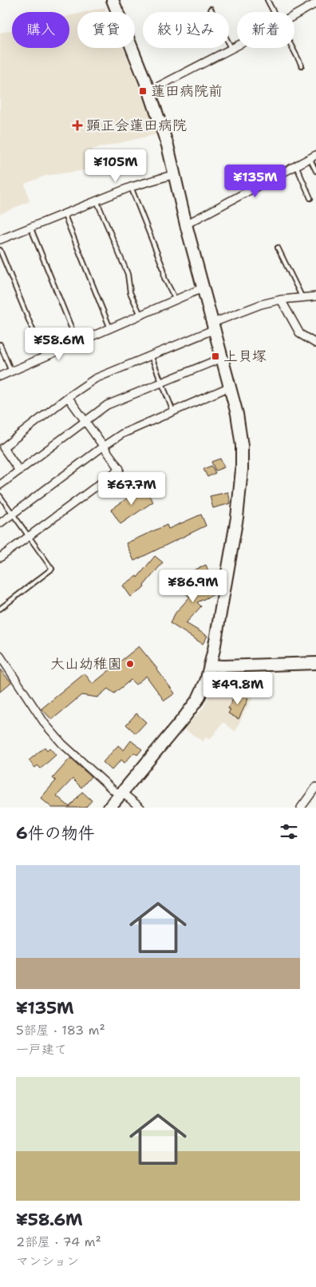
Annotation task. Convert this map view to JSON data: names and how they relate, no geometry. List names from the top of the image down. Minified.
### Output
{"places":{"transit":["蓮田病院前","上貝塚"],"health":["顕正会蓮田病院"],"other":["大山幼稚園"]},"page":{"chip":["購入","賃貸","絞り込み","新着"],"price":["¥105M","¥135M","¥58.6M","¥67.7M","¥86.9M","¥49.8M"],"heading":"6件の物件","list":[{"name":"¥135M","note":"5部屋 · 183 m² · 一戸建て"},{"name":"¥58.6M","note":"2部屋 · 74 m² · マンション"}]}}
